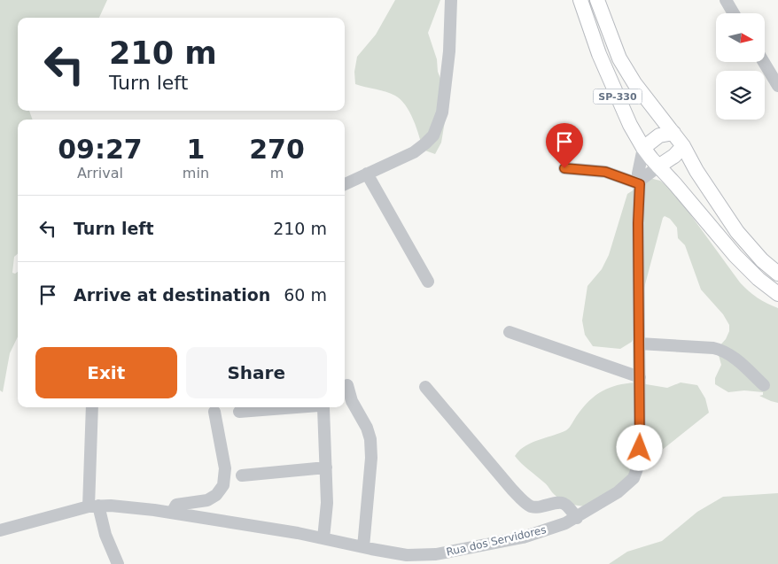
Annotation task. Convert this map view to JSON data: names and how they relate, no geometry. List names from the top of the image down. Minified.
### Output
{"streets":{"main road":["SP-330"],"street":["Rua dos Servidores"]},"crossings":[["SP-330","Rua dos Servidores"]],"north":"right","page":{"turn":["210 m","Turn left"],"eta":["09:27","Arrival","1","min","270","m"],"list":[{"name":"Turn left","value":"210 m"},{"name":"Arrive at destination","value":"60 m"}],"buttons":["Exit","Share"]}}
